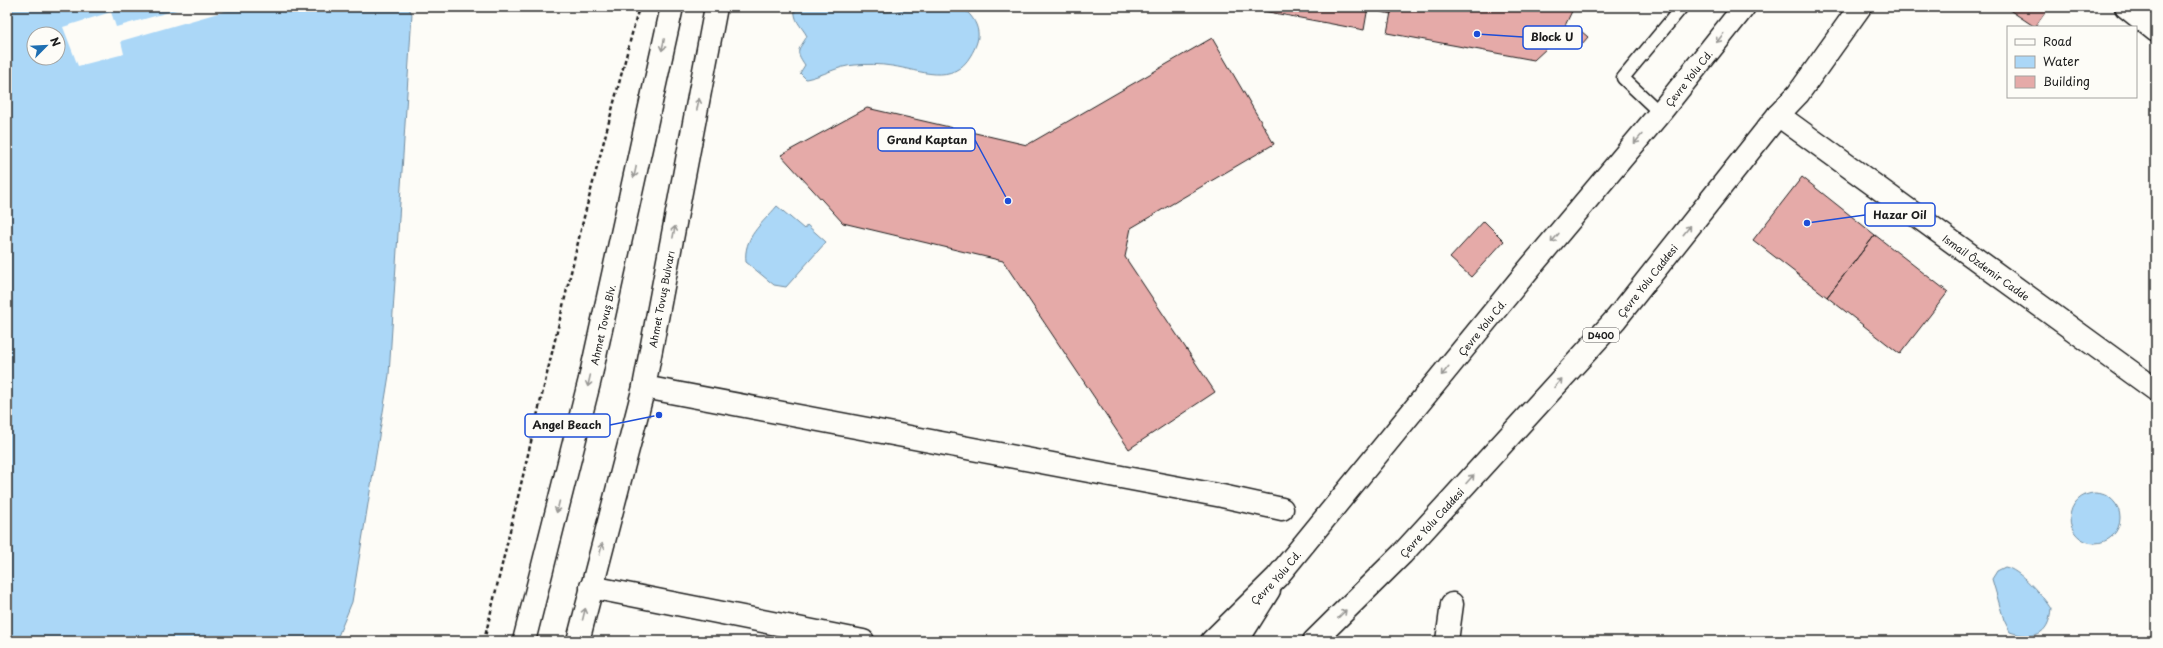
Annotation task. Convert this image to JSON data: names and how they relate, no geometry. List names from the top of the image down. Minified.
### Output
{"streets":{"main road":["Çevre Yolu Cd.","Ismail Ôzdemir Cadde","Çevre Yolu Caddesi","Ahmet Tovuş Bulvarı","Ahmet Tovuş Blv.","D400"]},"crossings":[["Ismail Ôzdemir Cadde","Çevre Yolu Caddesi"]],"one_way":["Çevre Yolu Cd.","Çevre Yolu Caddesi","Ahmet Tovuş Bulvarı","Ahmet Tovuş Blv."],"places":["Block U","Grand Kaptan","Hazar Oil","Angel Beach"],"legend":["Road","Water","Building"],"north":"top right"}
